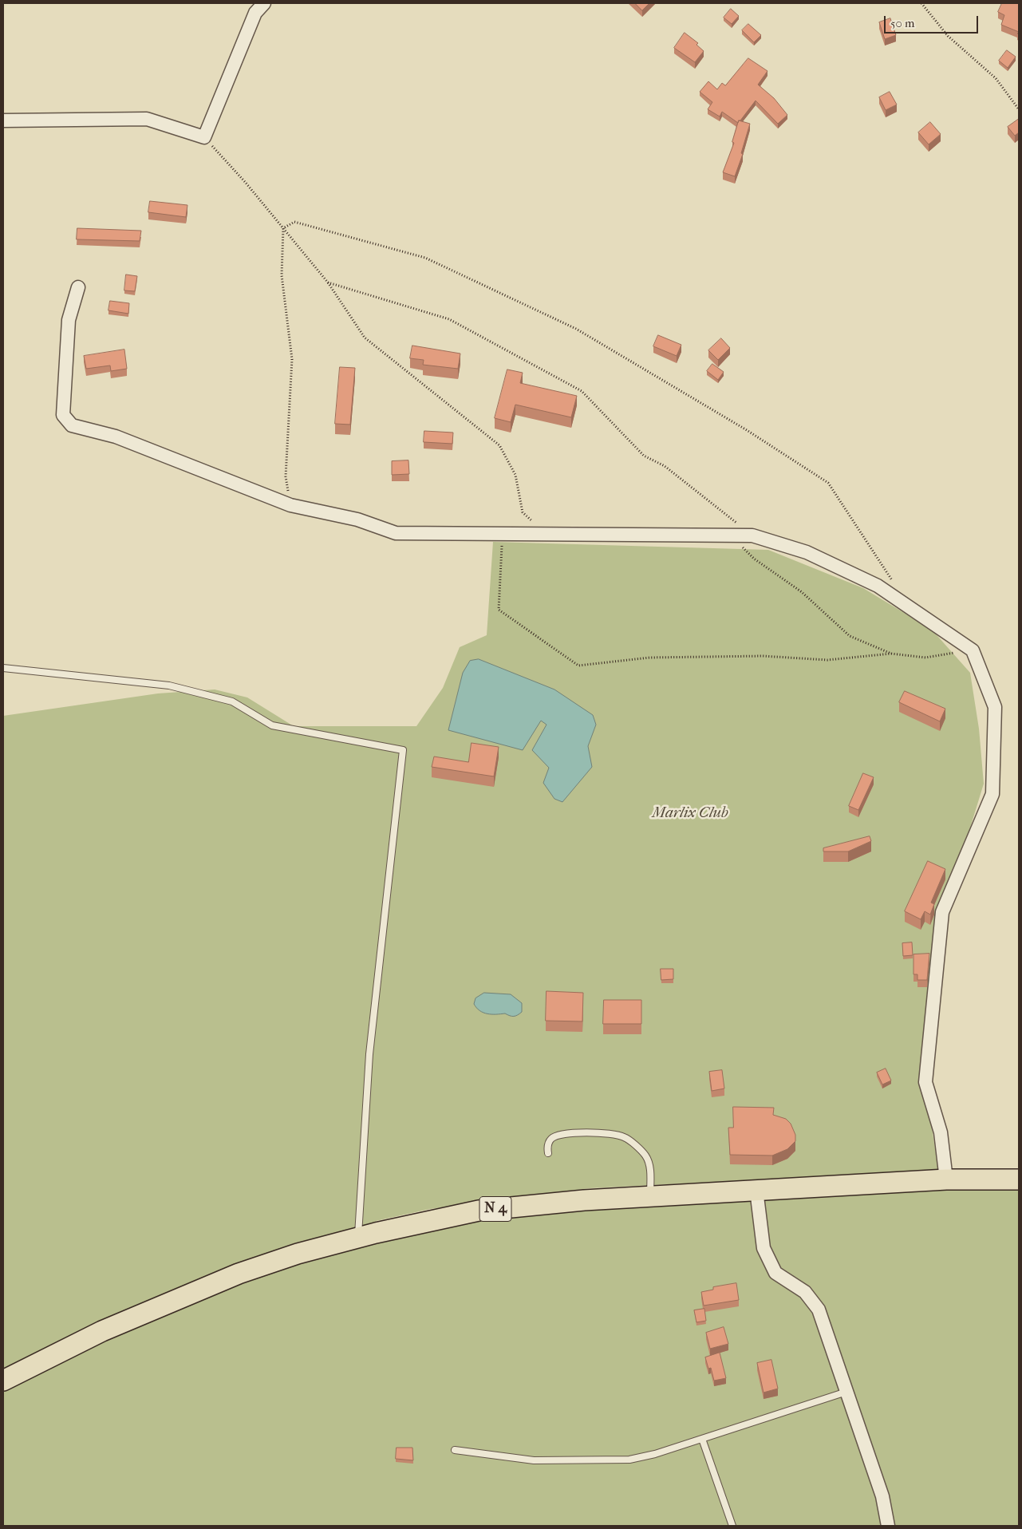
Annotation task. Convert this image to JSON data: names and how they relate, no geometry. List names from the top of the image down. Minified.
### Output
{"streets":{"main road":["N 4"]},"parks":["Marlix Club"],"scale_bar":"50 m"}
